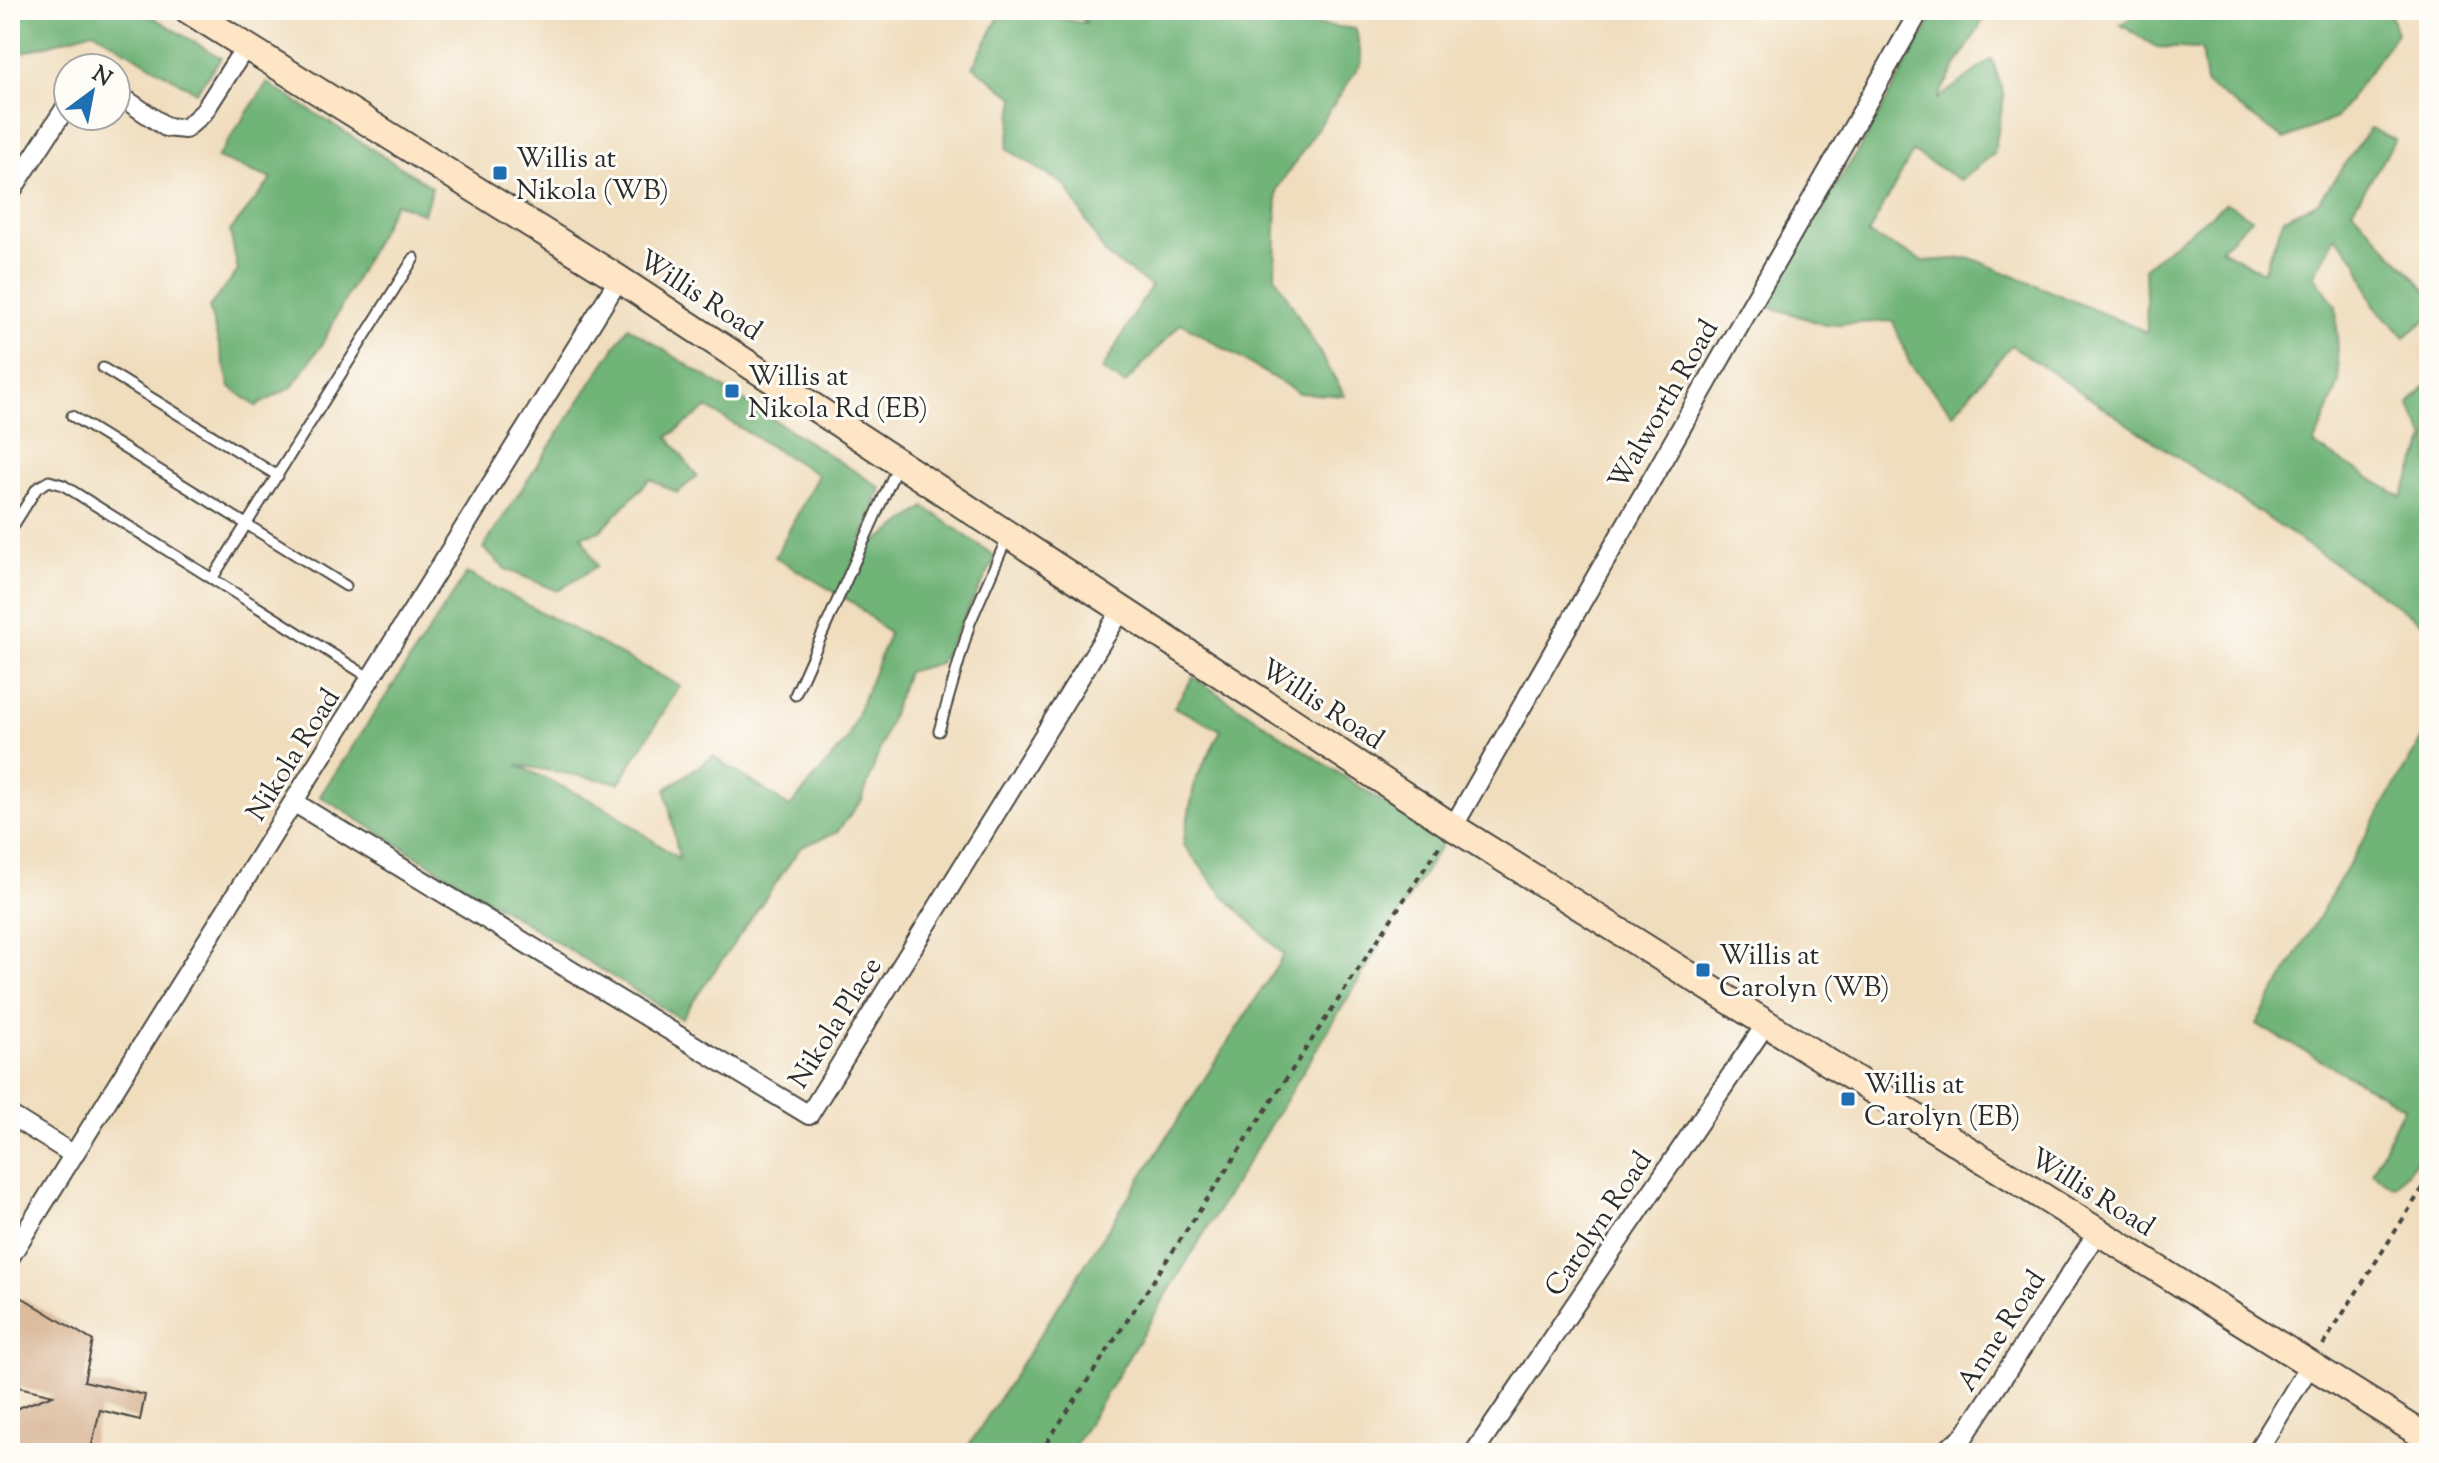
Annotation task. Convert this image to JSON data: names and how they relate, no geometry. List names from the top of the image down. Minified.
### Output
{"streets":{"street":["Willis Road","Walworth Road","Nikola Road","Nikola Place","Carolyn Road","Anne Road"]},"crossings":[["Willis Road","Walworth Road"],["Willis Road","Nikola Road"],["Willis Road","Nikola Place"],["Willis Road","Carolyn Road"],["Willis Road","Anne Road"],["Nikola Road","Nikola Place"]],"places":{"transit":["Willis at Nikola (WB)","Willis at Nikola Rd (EB)","Willis at Carolyn (WB)","Willis at Carolyn (EB)"]},"north":"top right"}
